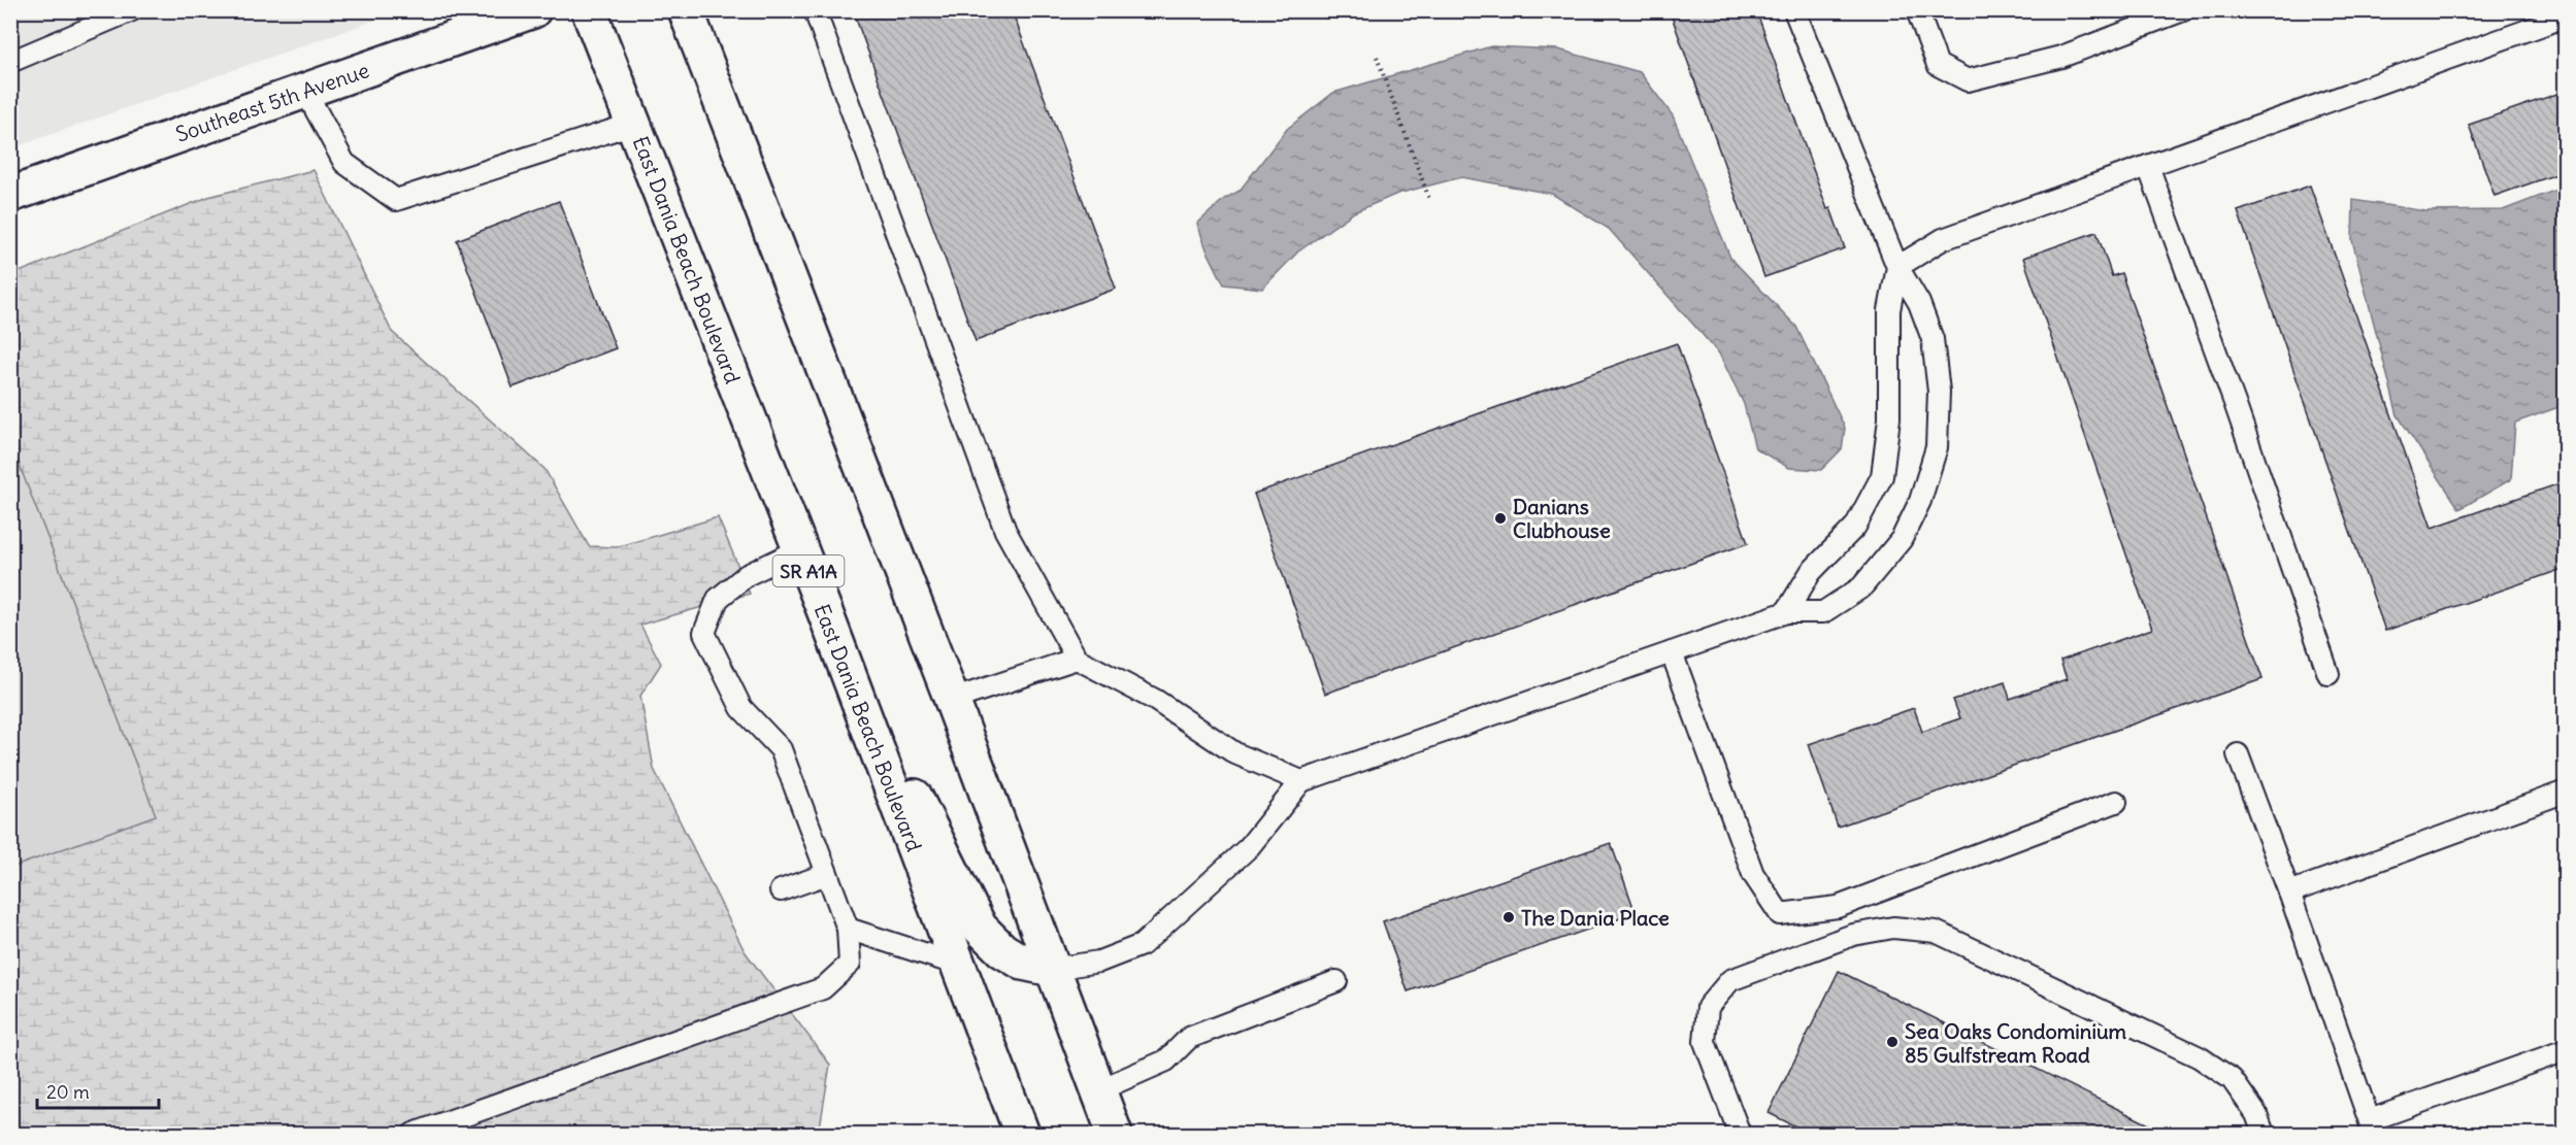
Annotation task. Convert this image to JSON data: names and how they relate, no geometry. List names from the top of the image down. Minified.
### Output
{"streets":{"main road":["Southeast 5th Avenue","East Dania Beach Boulevard","SR A1A"]},"places":["Danians Clubhouse","The Dania Place","Sea Oaks Condominium 85 Gulfstream Road"],"scale_bar":"20 m"}
